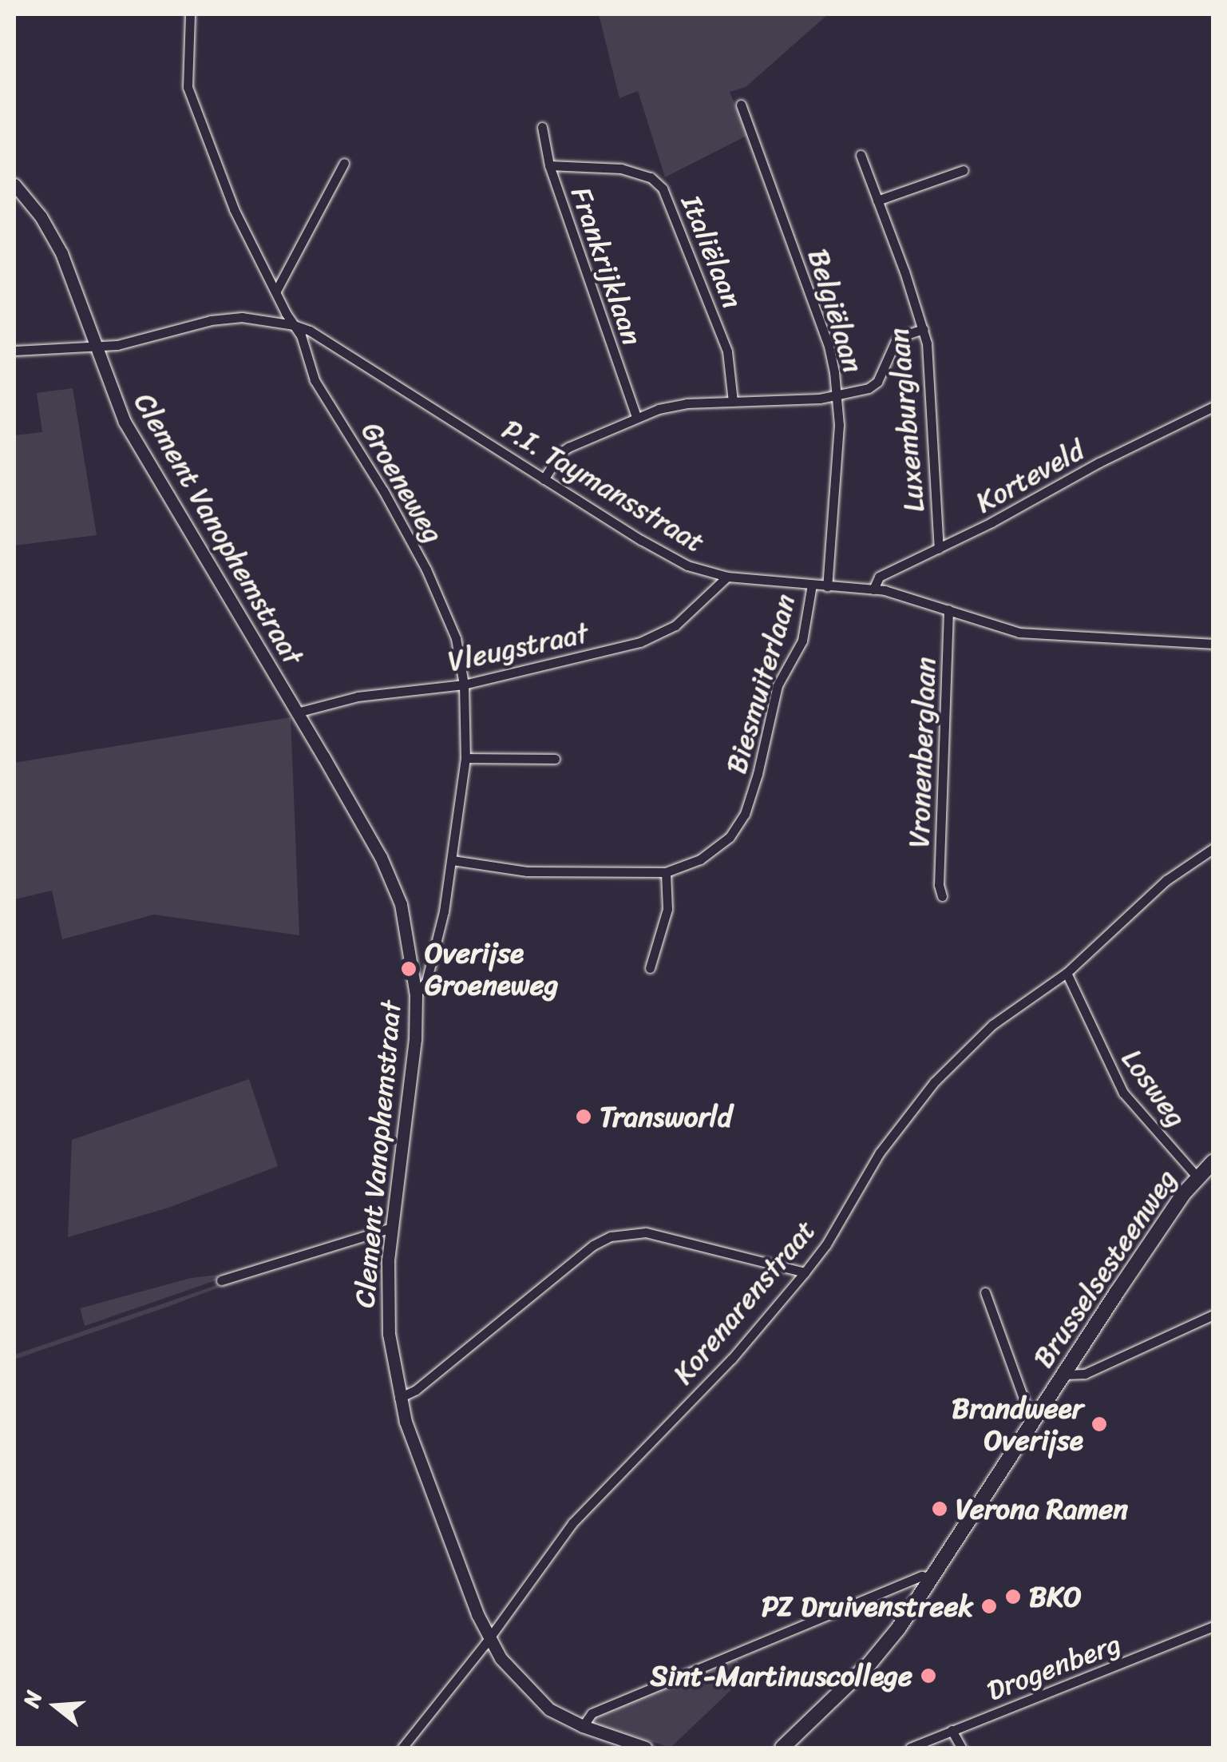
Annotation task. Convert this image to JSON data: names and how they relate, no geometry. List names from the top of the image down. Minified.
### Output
{"streets":{"main road":["Brusselsesteenweg"],"street":["Italiëlaan","Frankrijklaan","Belgiëlaan","Luxemburglaan","Korteveld","Groeneweg","P.I. Taymansstraat","Clement Vanophemstraat","Vleugstraat","Biesmuiterlaan","Vronenberglaan","Losweg","Korenarenstraat","Drogenberg"]},"crossings":[["Italiëlaan","Frankrijklaan"],["Belgiëlaan","P.I. Taymansstraat"],["Luxemburglaan","Korteveld"],["Korteveld","P.I. Taymansstraat"],["Groeneweg","P.I. Taymansstraat"],["Groeneweg","Clement Vanophemstraat"],["Groeneweg","Vleugstraat"],["Groeneweg","Biesmuiterlaan"],["P.I. Taymansstraat","Clement Vanophemstraat"],["P.I. Taymansstraat","Vleugstraat"],["P.I. Taymansstraat","Biesmuiterlaan"],["P.I. Taymansstraat","Vronenberglaan"],["Clement Vanophemstraat","Vleugstraat"],["Clement Vanophemstraat","Korenarenstraat"],["Losweg","Brusselsesteenweg"],["Losweg","Korenarenstraat"]],"places":["Overijse Groeneweg","Transworld","Brandweer Overijse","Verona Ramen","BKO","PZ Druivenstreek","Sint-Martinuscollege"],"north":"left"}
